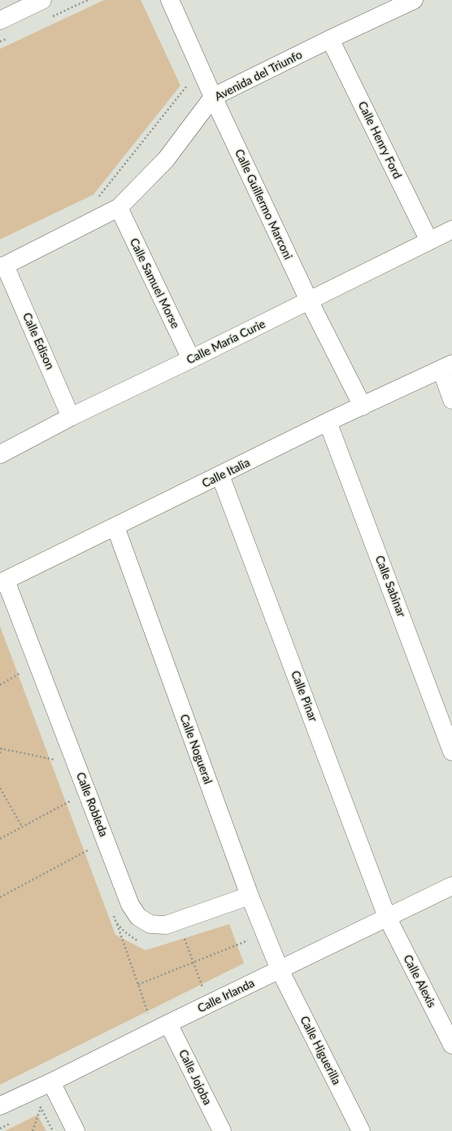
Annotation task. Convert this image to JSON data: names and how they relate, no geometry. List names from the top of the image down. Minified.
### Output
{"streets":{"street":["Avenida del Triunfo","Calle Henry Ford","Calle Guillermo Marconi","Calle Samuel Morse","Calle Edison","Calle María Curie","Calle Italia","Calle Sabinar","Calle Pinar","Calle Nogueral","Calle Robleda","Calle Alexis","Calle Irlanda","Calle Higuerilla","Calle Jojoba"]},"crossings":[["Avenida del Triunfo","Calle Henry Ford"],["Avenida del Triunfo","Calle Guillermo Marconi"],["Avenida del Triunfo","Calle Samuel Morse"],["Avenida del Triunfo","Calle Edison"],["Calle Henry Ford","Calle María Curie"],["Calle Guillermo Marconi","Calle María Curie"],["Calle Guillermo Marconi","Calle Italia"],["Calle Samuel Morse","Calle María Curie"],["Calle Edison","Calle María Curie"],["Calle Italia","Calle Sabinar"],["Calle Italia","Calle Pinar"],["Calle Italia","Calle Nogueral"],["Calle Italia","Calle Robleda"],["Calle Pinar","Calle Alexis"],["Calle Pinar","Calle Irlanda"],["Calle Nogueral","Calle Robleda"],["Calle Nogueral","Calle Irlanda"],["Calle Nogueral","Calle Higuerilla"],["Calle Alexis","Calle Irlanda"],["Calle Irlanda","Calle Higuerilla"],["Calle Irlanda","Calle Jojoba"]]}
